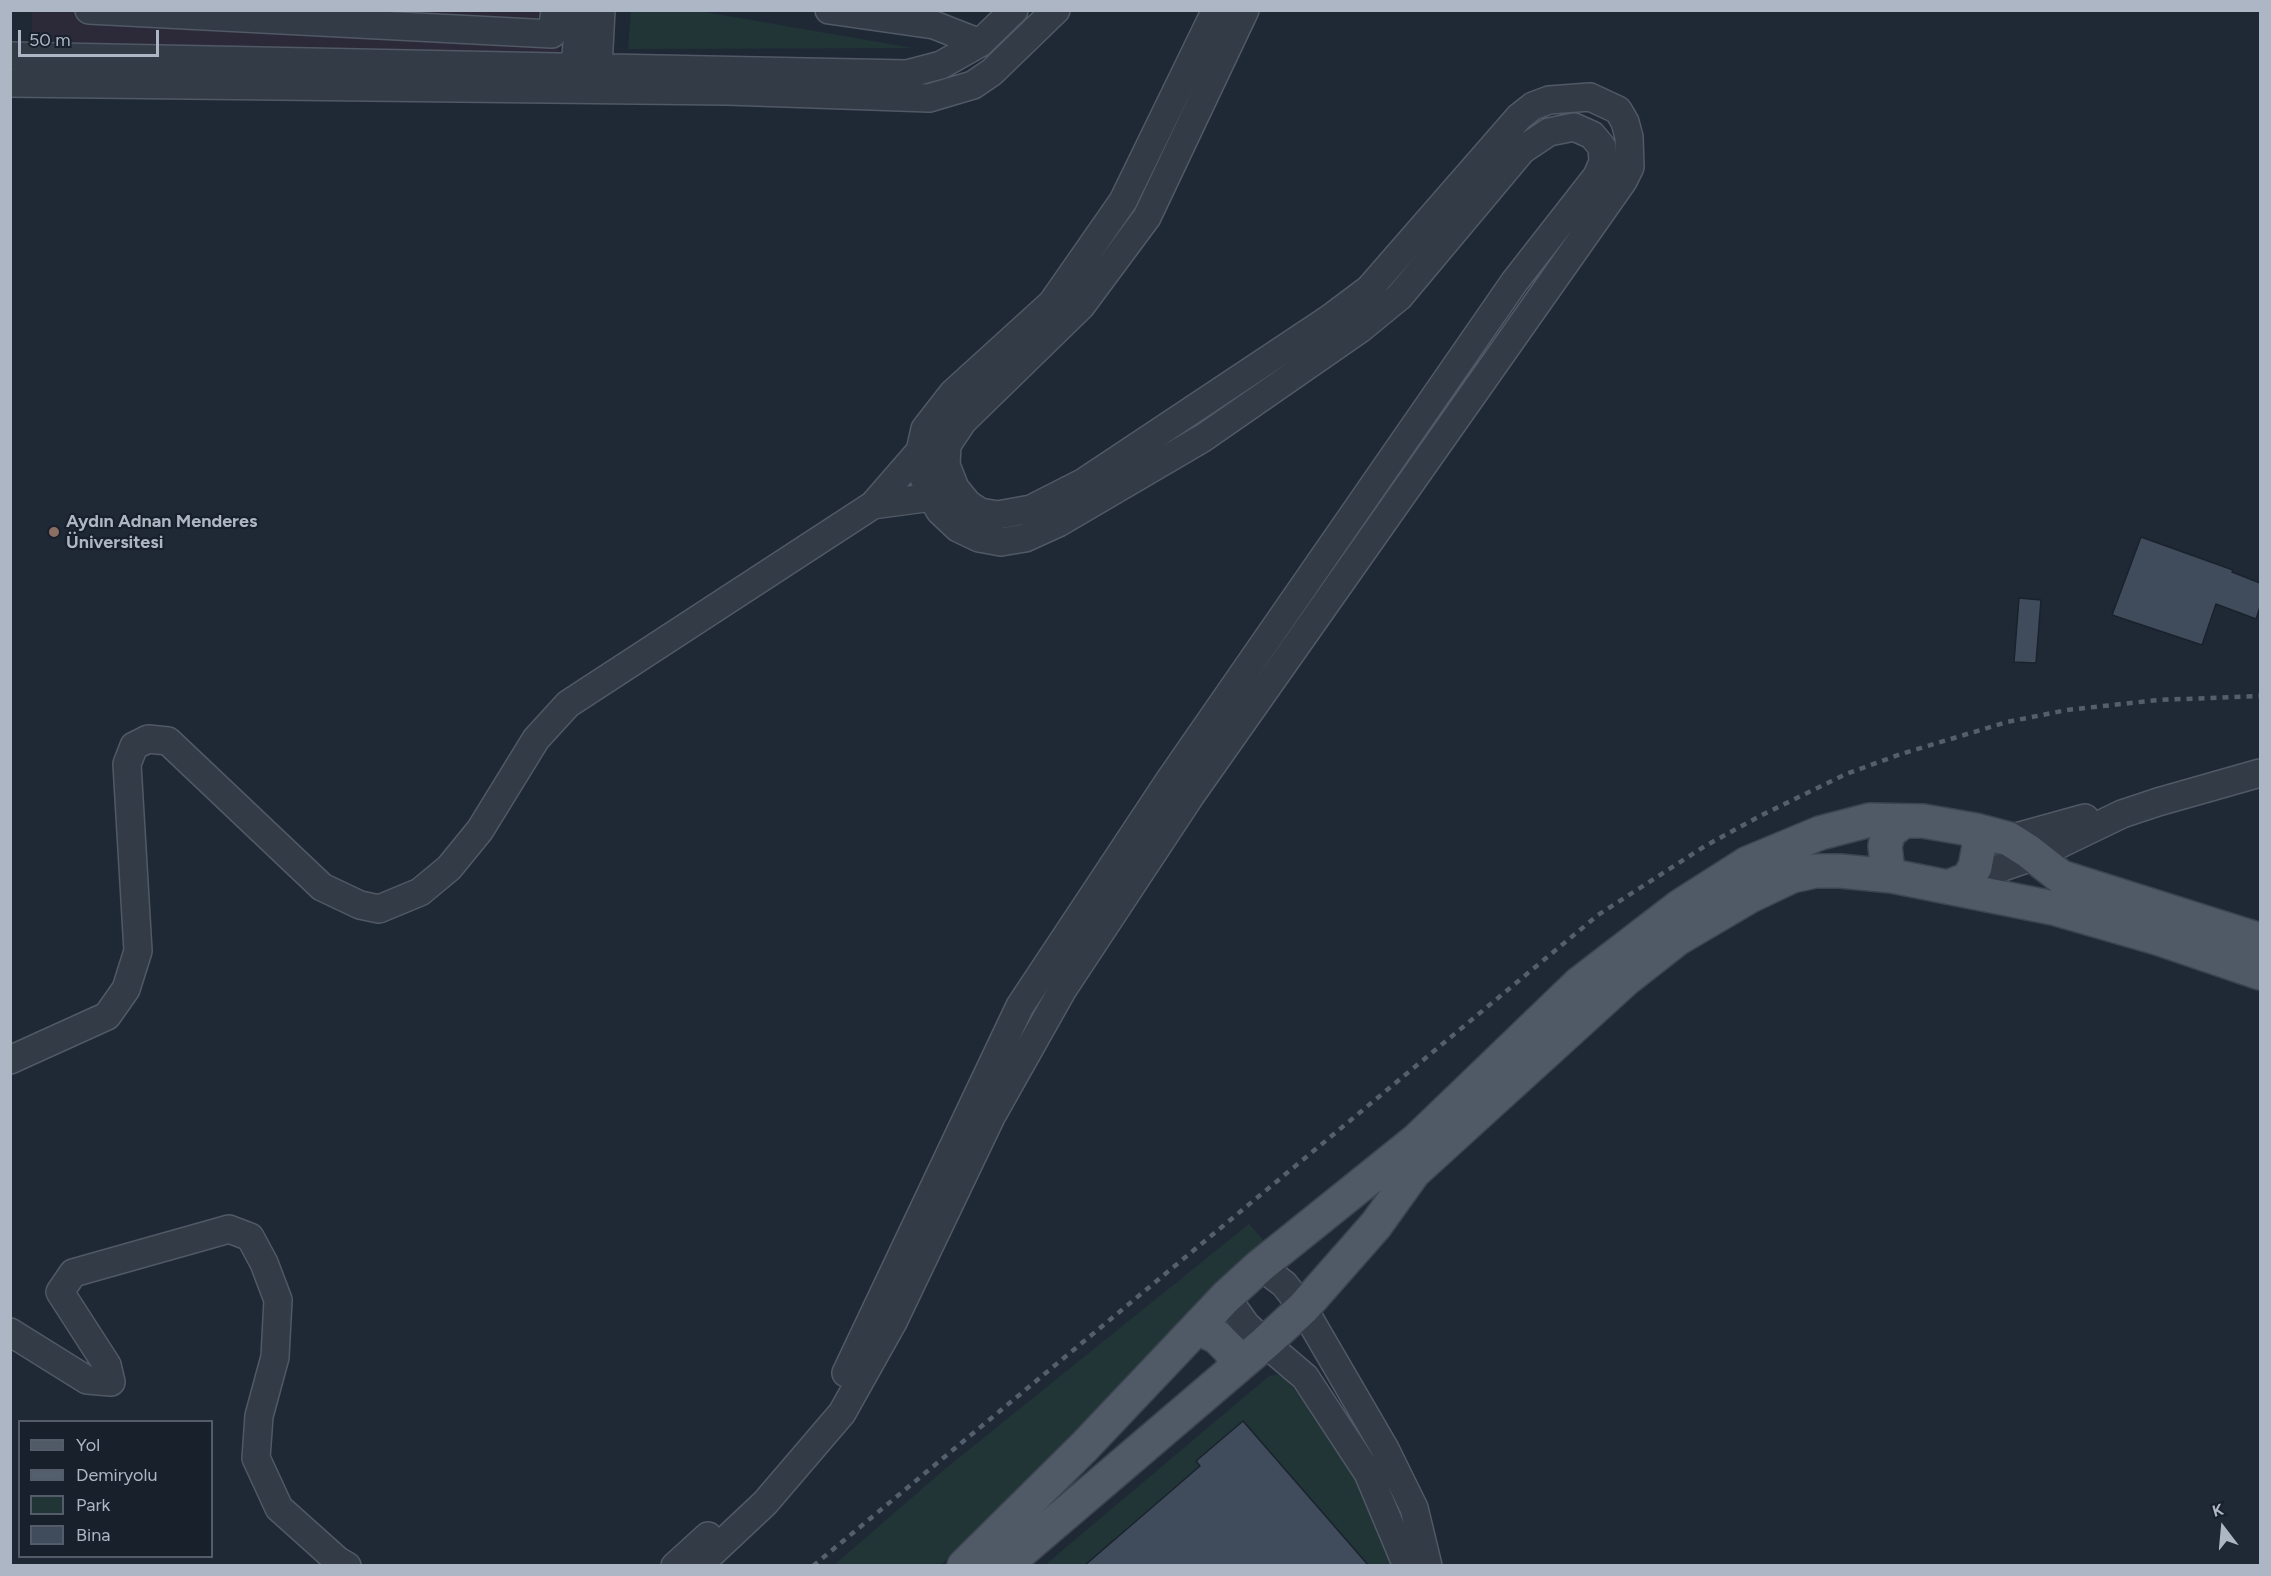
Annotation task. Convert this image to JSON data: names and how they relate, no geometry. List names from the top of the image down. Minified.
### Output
{"places":["Aydın Adnan Menderes Üniversitesi"],"legend":["Yol","Demiryolu","Park","Bina"],"scale_bar":"50 m","north":"top"}
